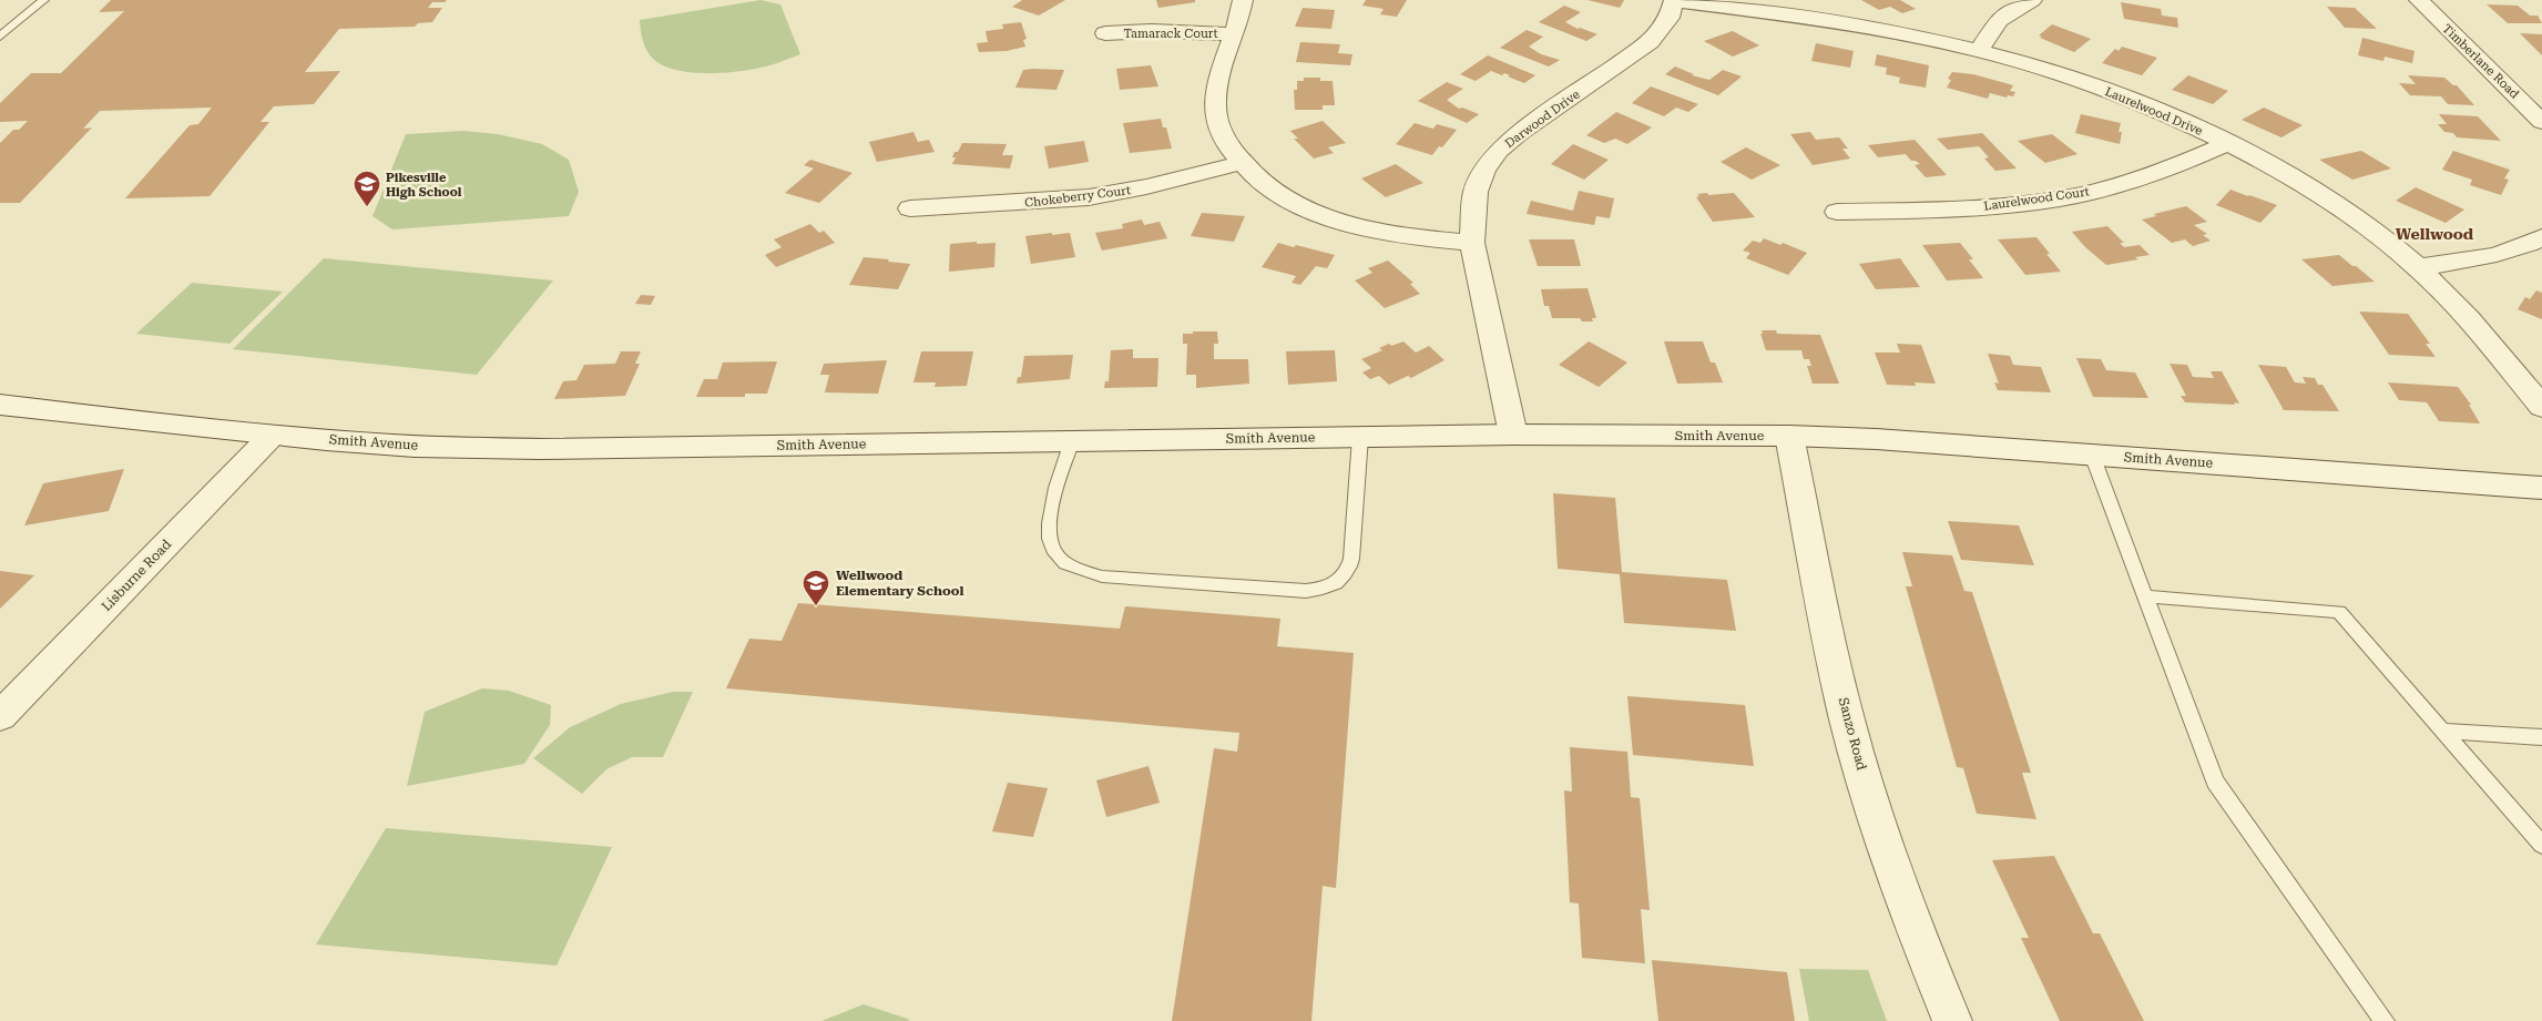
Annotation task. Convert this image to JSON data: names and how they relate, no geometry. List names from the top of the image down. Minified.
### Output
{"streets":{"street":["Tamarack Court","Timberlane Road","Laurelwood Drive","Darwood Drive","Chokeberry Court","Laurelwood Court","Smith Avenue","Lisburne Road","Sanzo Road"]},"crossings":[["Laurelwood Drive","Darwood Drive"],["Laurelwood Drive","Laurelwood Court"],["Darwood Drive","Smith Avenue"],["Smith Avenue","Lisburne Road"],["Smith Avenue","Sanzo Road"]],"districts":["Wellwood"],"places":{"school or university":["Pikesville High School","Wellwood Elementary School"]}}
